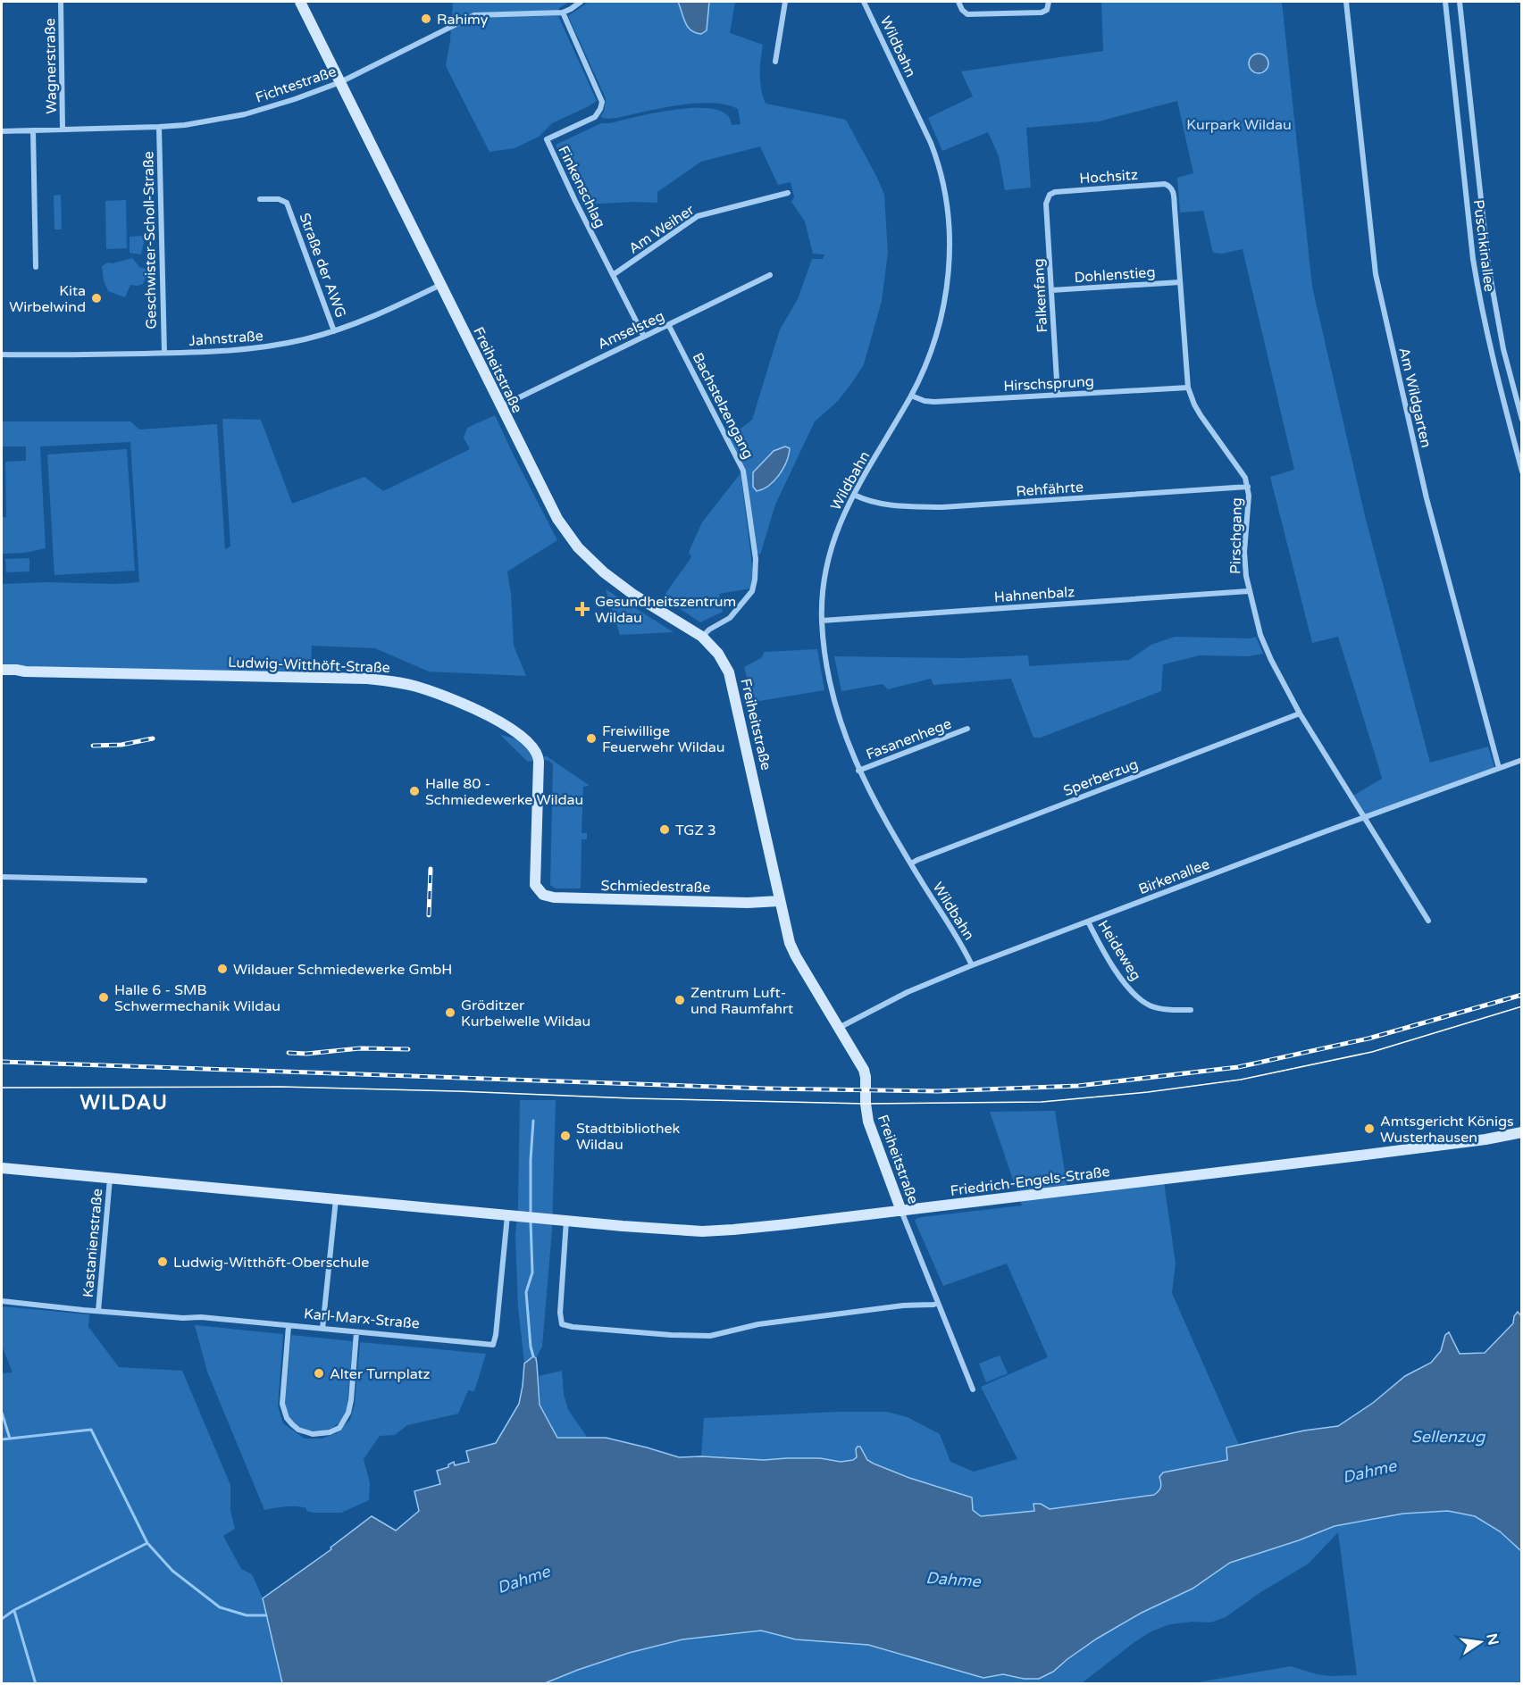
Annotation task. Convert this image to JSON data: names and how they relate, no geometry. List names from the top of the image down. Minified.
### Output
{"streets":{"street":["Wildbahn","Wagnerstraße","Fichtestraße","Hochsitz","Finkenschlag","Am Weiher","Geschwister-Scholl-Straße","Puschkinallee","Straße der AWG","Dohlenstieg","Falkenfang","Amselsteg","Jahnstraße","Freiheitstraße","Hirschsprung","Am Wildgarten","Bachstelzengang","Rehfährte","Pirschgang","Hahnenbalz","Ludwig-Witthöft-Straße","Fasanenhege","Sperberzug","Birkenallee","Schmiedestraße","Heideweg","Friedrich-Engels-Straße","Kastanienstraße","Karl-Marx-Straße"]},"crossings":[["Wildbahn","Hirschsprung"],["Wildbahn","Rehfährte"],["Wildbahn","Hahnenbalz"],["Wildbahn","Fasanenhege"],["Wildbahn","Sperberzug"],["Wildbahn","Birkenallee"],["Wagnerstraße","Fichtestraße"],["Fichtestraße","Finkenschlag"],["Fichtestraße","Geschwister-Scholl-Straße"],["Fichtestraße","Freiheitstraße"],["Hochsitz","Falkenfang"],["Hochsitz","Pirschgang"],["Finkenschlag","Am Weiher"],["Finkenschlag","Amselsteg"],["Geschwister-Scholl-Straße","Jahnstraße"],["Straße der AWG","Jahnstraße"],["Dohlenstieg","Falkenfang"],["Dohlenstieg","Pirschgang"],["Falkenfang","Hirschsprung"],["Amselsteg","Freiheitstraße"],["Amselsteg","Bachstelzengang"],["Jahnstraße","Freiheitstraße"],["Freiheitstraße","Bachstelzengang"],["Freiheitstraße","Birkenallee"],["Freiheitstraße","Schmiedestraße"],["Freiheitstraße","Friedrich-Engels-Straße"],["Hirschsprung","Pirschgang"],["Am Wildgarten","Birkenallee"],["Rehfährte","Pirschgang"],["Pirschgang","Hahnenbalz"],["Pirschgang","Sperberzug"],["Pirschgang","Birkenallee"],["Ludwig-Witthöft-Straße","Schmiedestraße"],["Birkenallee","Heideweg"],["Friedrich-Engels-Straße","Karl-Marx-Straße"],["Kastanienstraße","Karl-Marx-Straße"]],"districts":["WILDAU"],"water":["Sellenzug","Dahme"],"parks":["Kurpark Wildau"],"places":{"other":["Rahimy","Kita Wirbelwind","Freiwillige Feuerwehr Wildau","Halle 80 - Schmiedewerke Wildau","TGZ 3","Wildauer Schmiedewerke GmbH","Halle 6 - SMB Schwermechanik Wildau","Zentrum Luft- und Raumfahrt","Gröditzer Kurbelwelle Wildau","Amtsgericht Königs Wusterhausen","Stadtbibliothek Wildau","Ludwig-Witthöft-Oberschule","Alter Turnplatz"],"health":["Gesundheitszentrum Wildau"]},"north":"right"}
